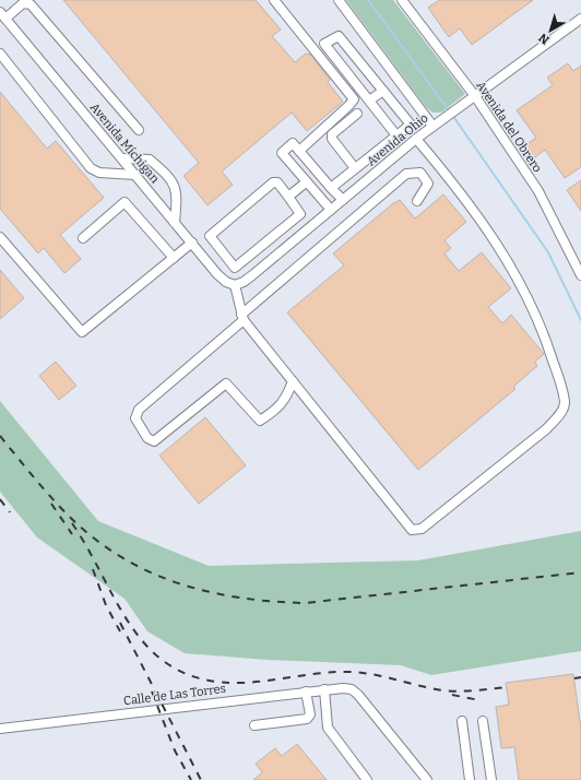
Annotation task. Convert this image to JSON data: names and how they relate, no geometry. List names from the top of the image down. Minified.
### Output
{"streets":{"street":["Avenida del Obrero","Avenida Ohio","Avenida Míchigan","Calle de Las Torres"]},"crossings":[["Avenida del Obrero","Avenida Ohio"],["Avenida Ohio","Avenida Míchigan"]],"north":"bottom left"}
